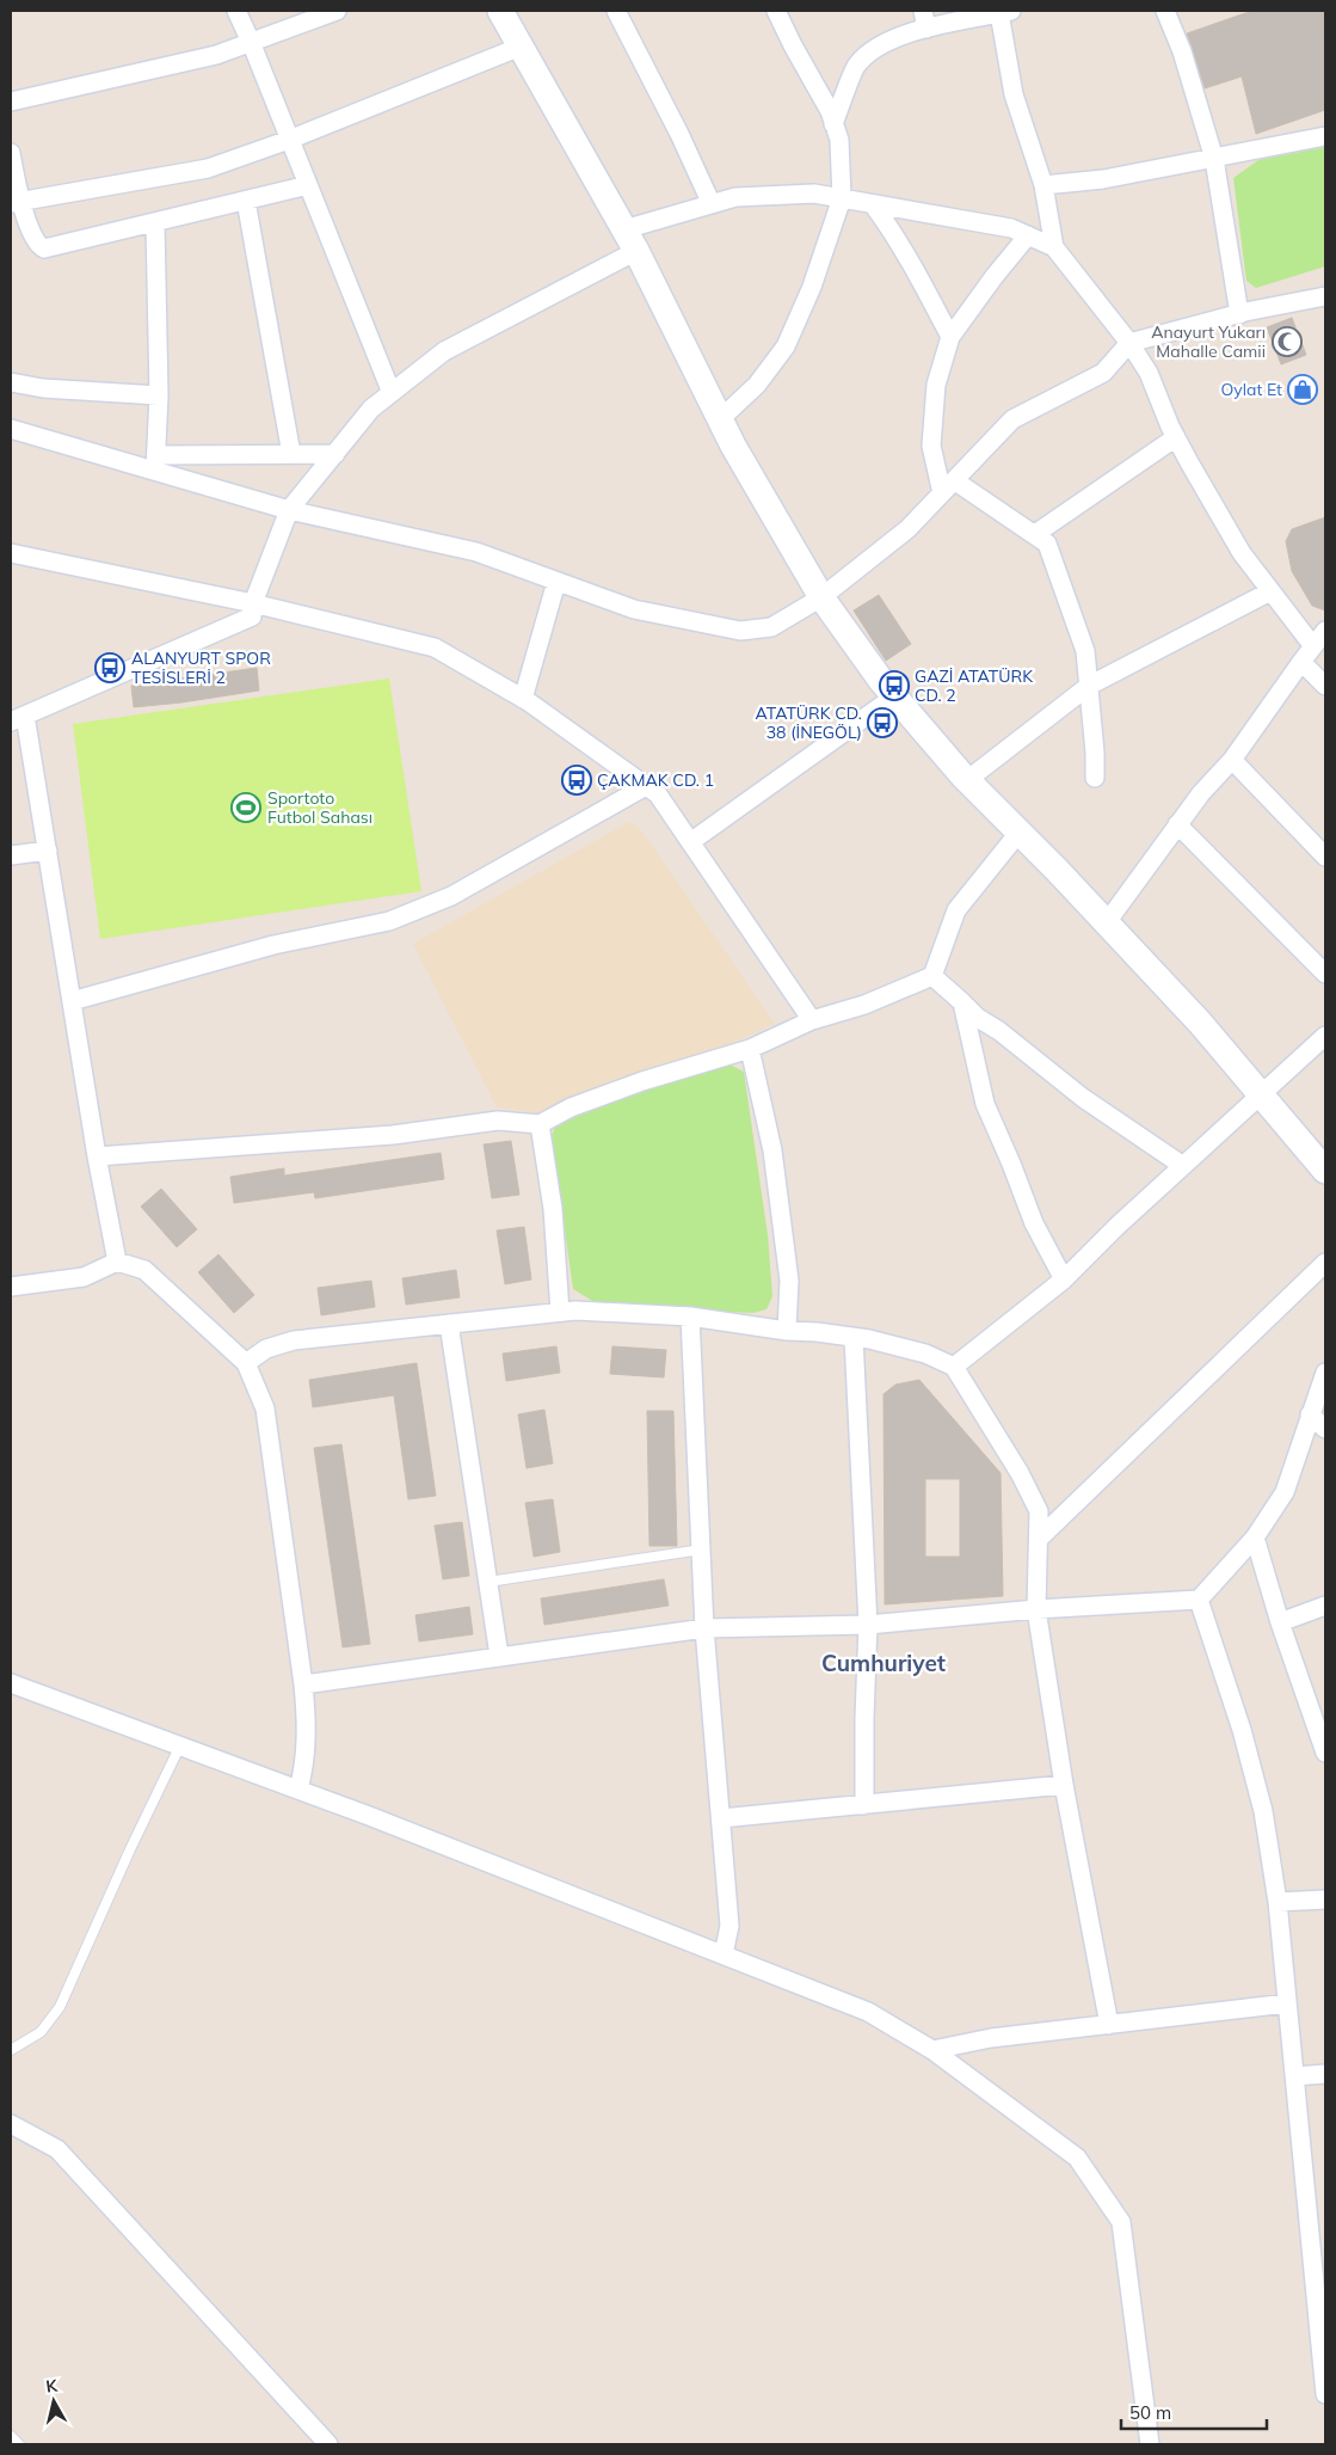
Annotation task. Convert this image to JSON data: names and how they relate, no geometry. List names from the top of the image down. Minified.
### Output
{"districts":["Cumhuriyet"],"places":{"mosque":["Anayurt Yukarı Mahalle Camii"],"shop":["Oylat Et"],"bus stop":["ALANYURT SPOR TESİSLERİ 2","GAZİ ATATÜRK CD. 2","ATATÜRK CD. 38 (İNEGÖL)","ÇAKMAK CD. 1"],"sports":["Sportoto Futbol Sahası"]},"scale_bar":"50 m","north":"top"}
